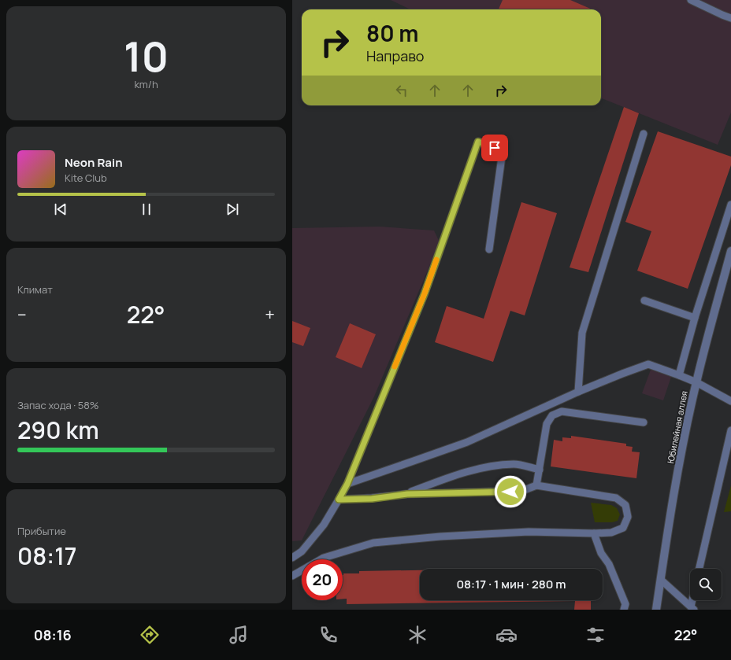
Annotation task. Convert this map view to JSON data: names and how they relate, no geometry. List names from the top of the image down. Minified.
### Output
{"streets":{"street":["Юбилейная аллея"]},"page":{"tile":[["10","km/h"],"Климат",["Запас хода · 58%","290 km"],["Прибытие","08:17"]],"turn":["80 m","Направо"],"song":["Neon Rain","Kite Club"],"heat":["−","22°","+"],"limit":"20","trip":"08:17 · 1 мин · 280 m","tabs":["08:16","22°"]}}
